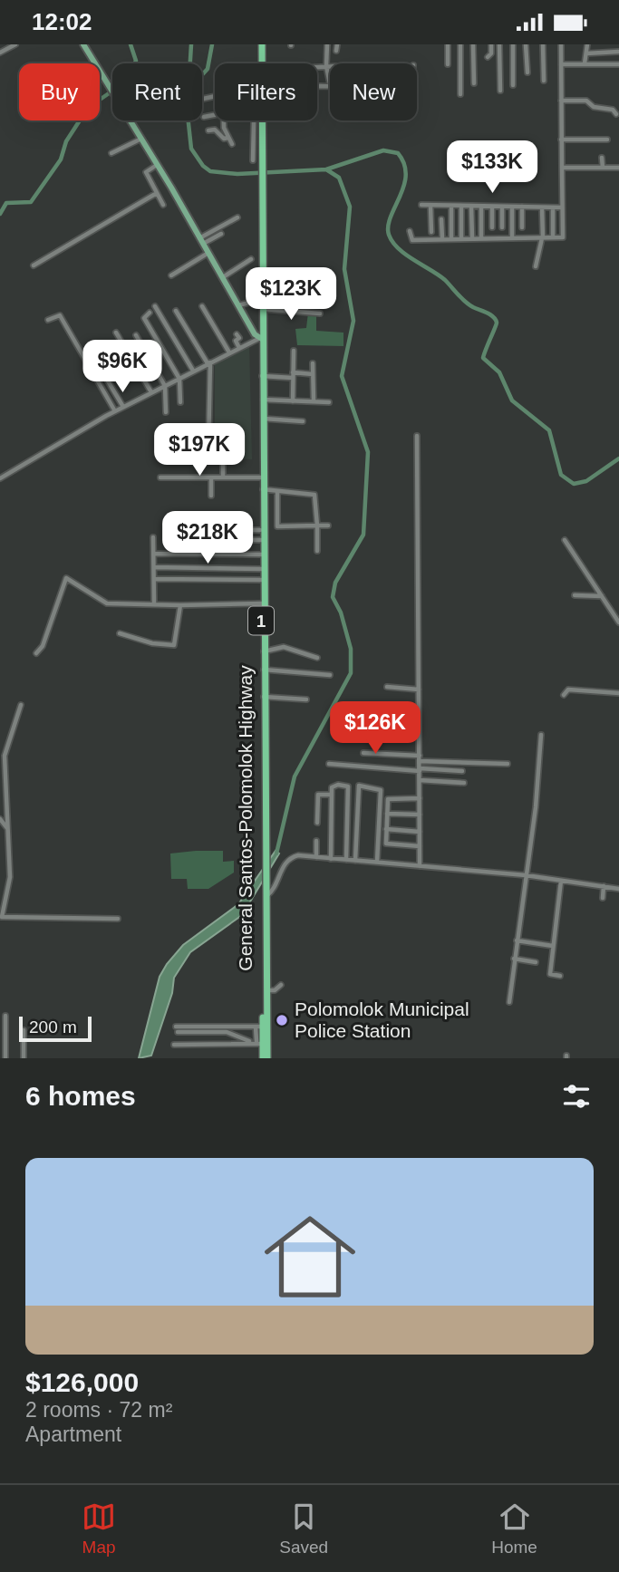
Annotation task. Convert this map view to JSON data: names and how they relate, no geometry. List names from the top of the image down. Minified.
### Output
{"streets":{"highway":["1","General Santos-Polomolok Highway"]},"crossings":[["1","General Santos-Polomolok Highway"]],"places":["Polomolok Municipal Police Station"],"scale_bar":"200 m","page":{"status":"12:02","chip":["Buy","Rent","Filters","New"],"price":["$133K","$123K","$96K","$197K","$218K","$126K"],"scale":"200 m","heading":"6 homes","list":[{"name":"$126,000","note":"2 rooms · 72 m² · Apartment"}],"tabs":["Map","Saved","Home"]}}
